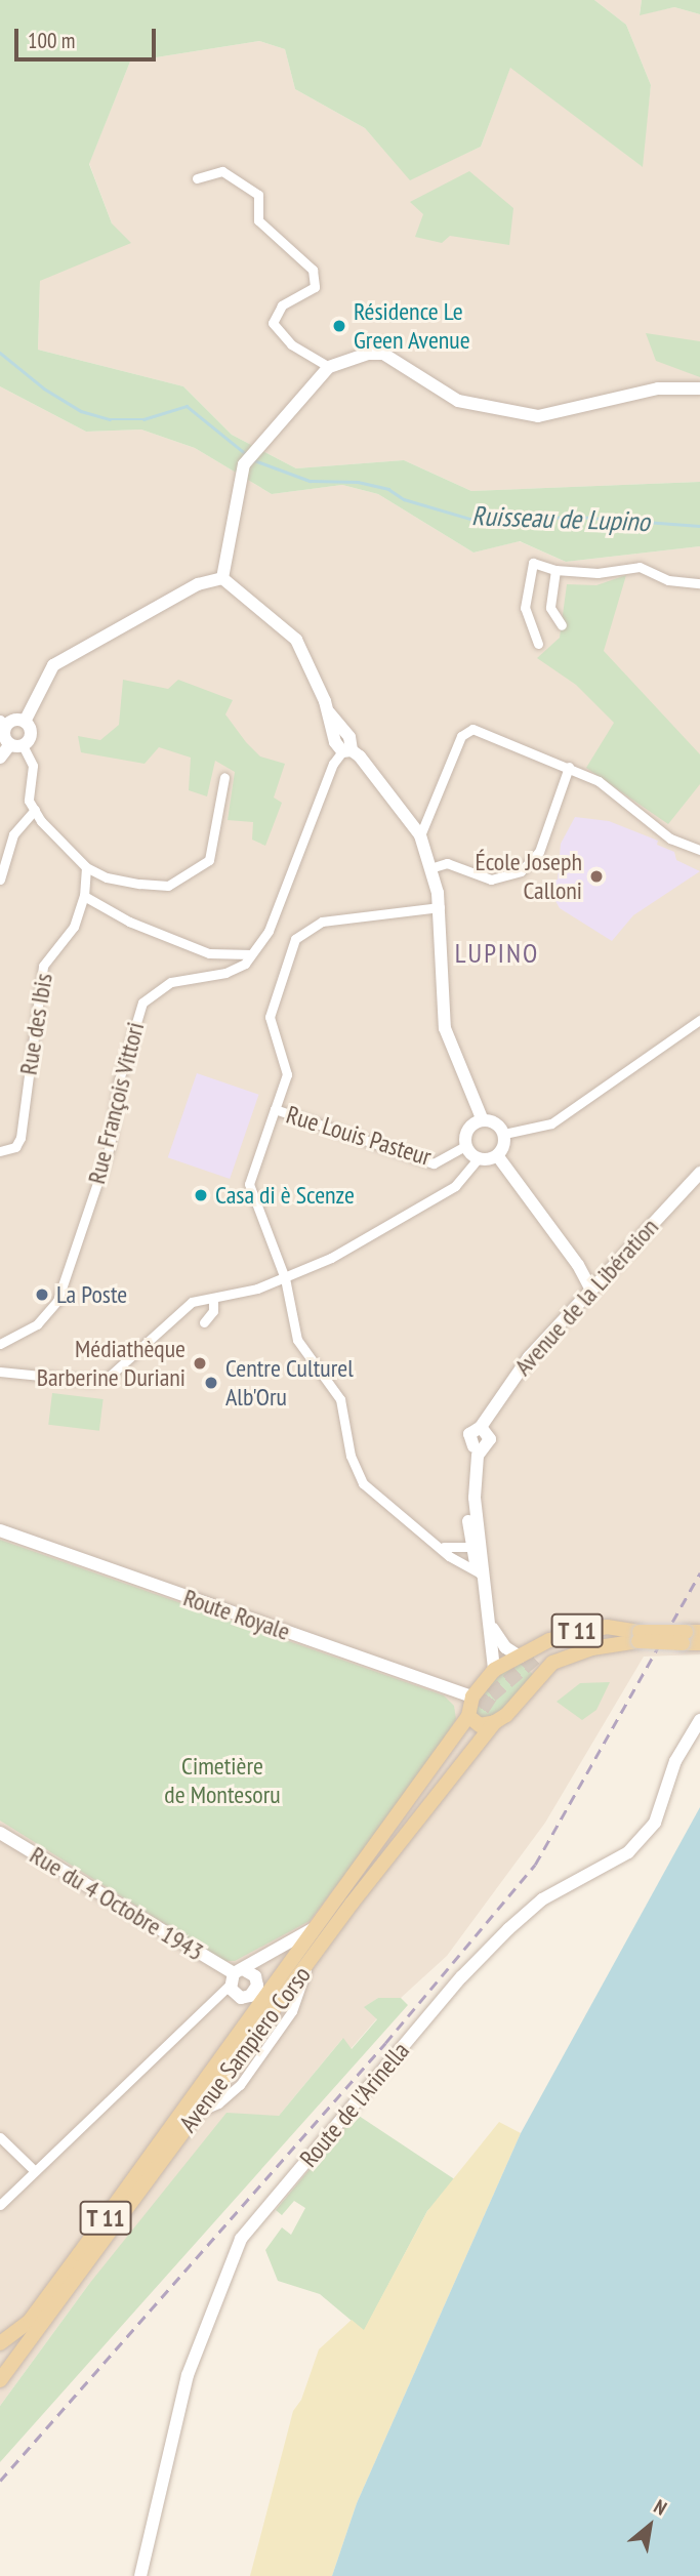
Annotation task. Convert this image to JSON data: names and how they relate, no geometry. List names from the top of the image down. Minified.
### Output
{"streets":{"main road":["Avenue de la Libération","Route Royale","T 11","Rue du 4 Octobre 1943","Avenue Sampiero Corso","Route de l'Arinella"],"street":["Rue des Ibis","Rue François Vittori","Rue Louis Pasteur"]},"crossings":[["T 11","Avenue Sampiero Corso"]],"districts":["LUPINO"],"water":["Ruisseau de Lupino"],"parks":["Cimetière de Montesoru"],"places":["Résidence Le Green Avenue","École Joseph Calloni","Casa di è Scenze","La Poste","Médiathèque Barberine Duriani","Centre Culturel Alb'Oru"],"scale_bar":"100 m","north":"top right"}
